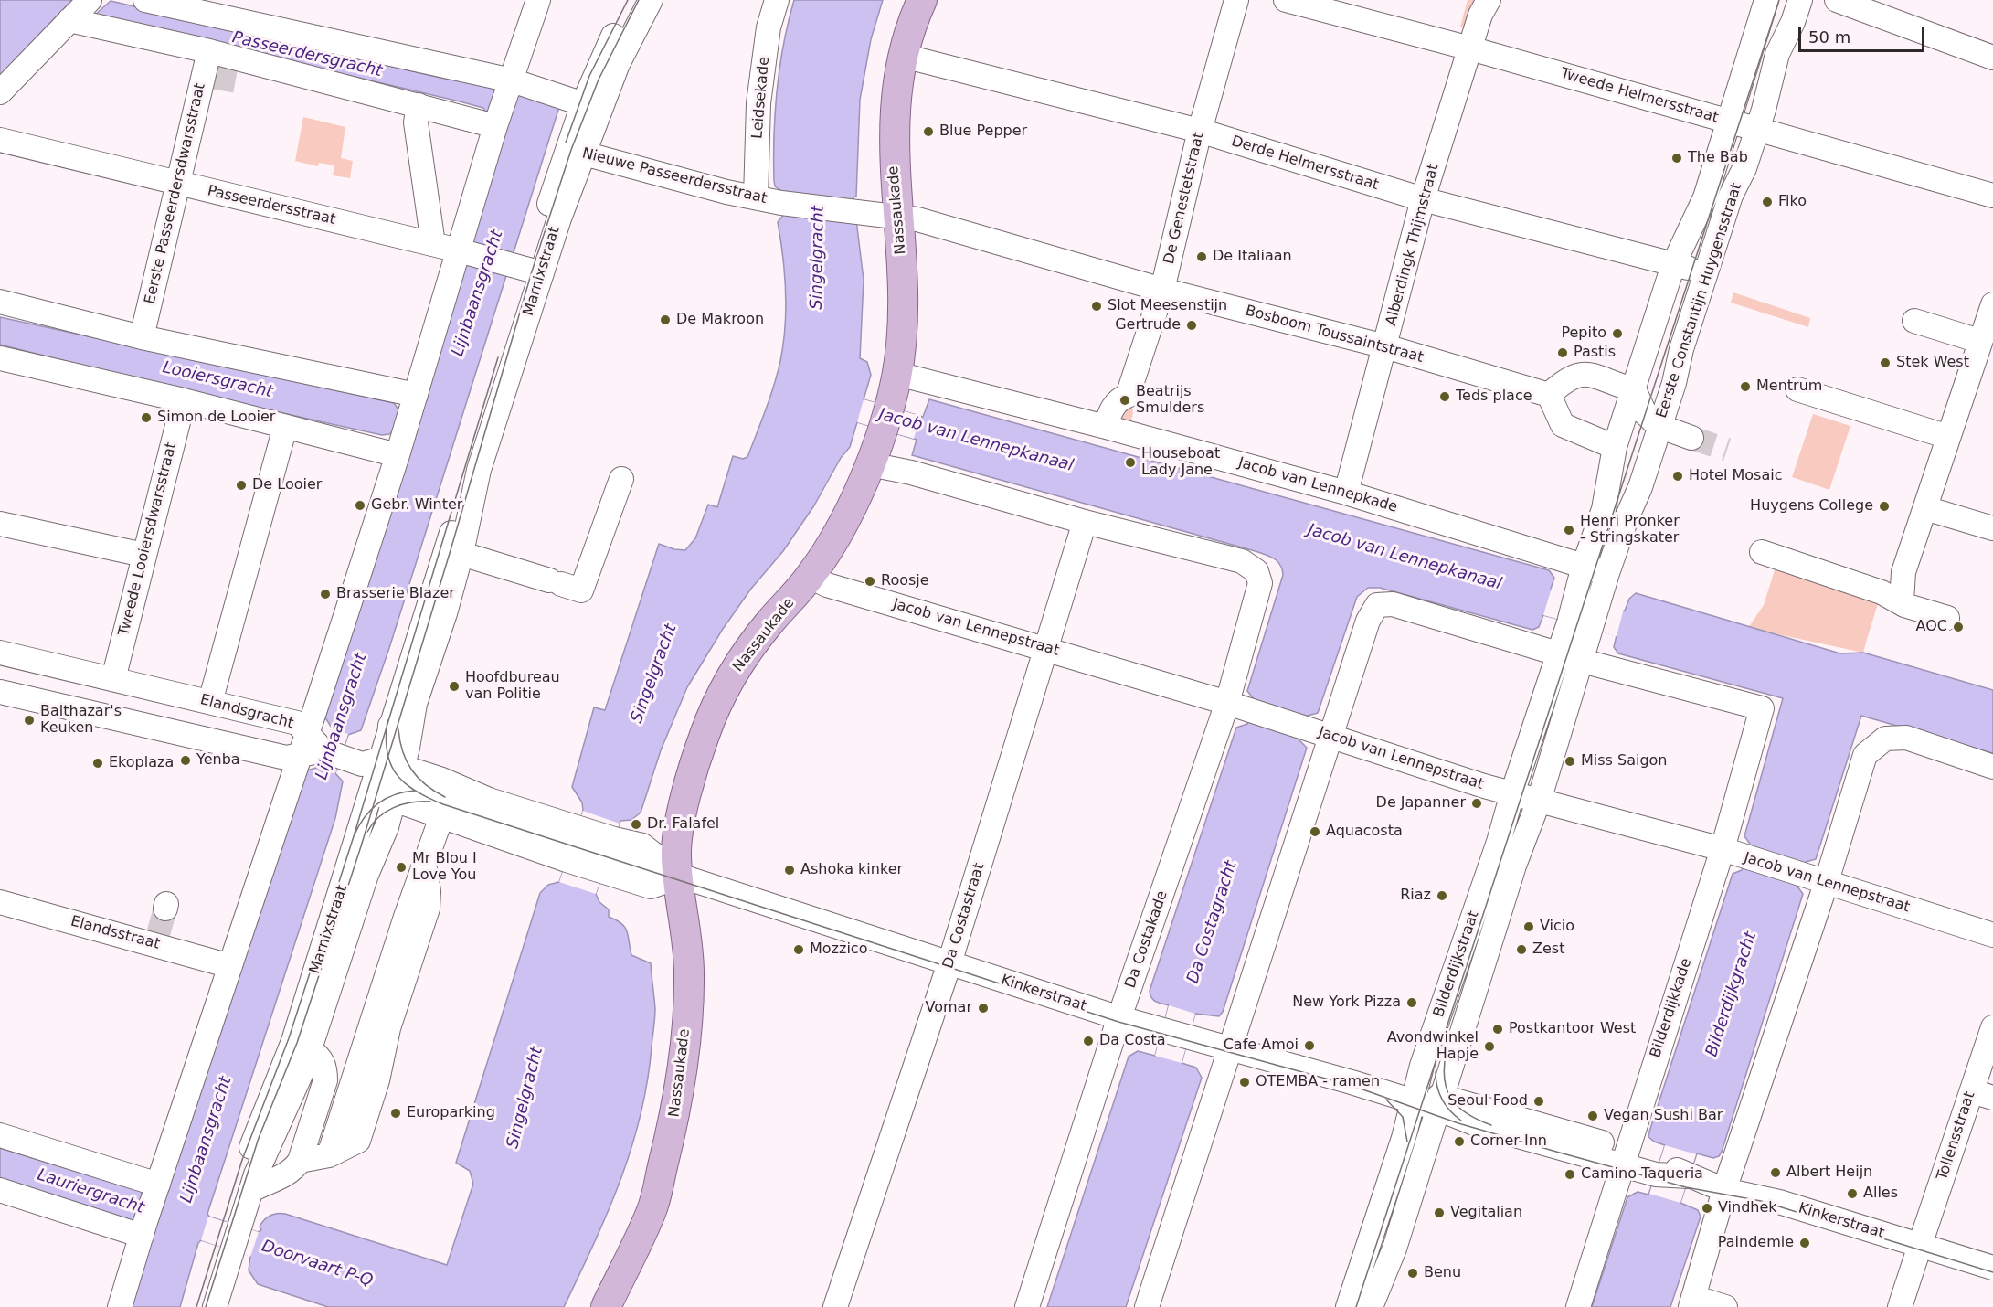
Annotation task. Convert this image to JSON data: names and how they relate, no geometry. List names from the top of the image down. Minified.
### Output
{"streets":{"main road":["Nassaukade"],"street":["Tweede Helmersstraat","Leidsekade","Derde Helmersstraat","Nieuwe Passeerdersstraat","Eerste Passeerdersdwarsstraat","De Genestetstraat","Passeerdersstraat","Alberdingk Thijmstraat","Marnixstraat","Eerste Constantijn Huygensstraat","Bosboom Toussaintstraat","Jacob van Lennepkade","Tweede Looiersdwarsstraat","Jacob van Lennepstraat","Elandsgracht","Da Costastraat","Elandsstraat","Da Costakade","Bilderdijkstraat","Kinkerstraat","Bilderdijkkade","Tollensstraat"]},"crossings":[["Tweede Helmersstraat","Alberdingk Thijmstraat"],["Tweede Helmersstraat","Eerste Constantijn Huygensstraat"],["Leidsekade","Nieuwe Passeerdersstraat"],["Derde Helmersstraat","De Genestetstraat"],["Derde Helmersstraat","Nassaukade"],["Derde Helmersstraat","Alberdingk Thijmstraat"],["Derde Helmersstraat","Eerste Constantijn Huygensstraat"],["Nieuwe Passeerdersstraat","Marnixstraat"],["Nieuwe Passeerdersstraat","Bosboom Toussaintstraat"],["Eerste Passeerdersdwarsstraat","Passeerdersstraat"],["De Genestetstraat","Bosboom Toussaintstraat"],["De Genestetstraat","Jacob van Lennepkade"],["Passeerdersstraat","Marnixstraat"],["Nassaukade","Bosboom Toussaintstraat"],["Nassaukade","Jacob van Lennepkade"],["Nassaukade","Jacob van Lennepstraat"],["Nassaukade","Kinkerstraat"],["Alberdingk Thijmstraat","Bosboom Toussaintstraat"],["Alberdingk Thijmstraat","Jacob van Lennepkade"],["Marnixstraat","Elandsgracht"],["Eerste Constantijn Huygensstraat","Jacob van Lennepkade"],["Eerste Constantijn Huygensstraat","Bilderdijkstraat"],["Tweede Looiersdwarsstraat","Elandsgracht"],["Jacob van Lennepstraat","Da Costastraat"],["Jacob van Lennepstraat","Da Costakade"],["Jacob van Lennepstraat","Bilderdijkstraat"],["Jacob van Lennepstraat","Bilderdijkkade"],["Da Costastraat","Da Costakade"],["Da Costastraat","Kinkerstraat"],["Da Costakade","Kinkerstraat"],["Bilderdijkstraat","Kinkerstraat"],["Bilderdijkstraat","Bilderdijkkade"],["Kinkerstraat","Bilderdijkkade"],["Kinkerstraat","Tollensstraat"]],"water":["Passeerdersgracht","Singelgracht","Lijnbaansgracht","Looiersgracht","Jacob van Lennepkanaal","Da Costagracht","Bilderdijkgracht","Lauriergracht","Doorvaart P-Q"],"places":["Blue Pepper","The Bab","Fiko","De Italiaan","Slot Meesenstijn","De Makroon","Gertrude","Pepito","Pastis","Stek West","Mentrum","Teds place","Beatrijs Smulders","Simon de Looier","Houseboat Lady Jane","Hotel Mosaic","De Looier","Gebr. Winter","Huygens College","Henri Pronker - Stringskater","Roosje","Brasserie Blazer","AOC","Hoofdbureau van Politie","Balthazar's Keuken","Yenba","Miss Saigon","Ekoplaza","De Japanner","Dr. Falafel","Aquacosta","Mr Blou I Love You","Ashoka kinker","Riaz","Vicio","Mozzico","Zest","New York Pizza","Vomar","Postkantoor West","Da Costa","Cafe Amoi","Avondwinkel Hapje","OTEMBA - ramen","Seoul Food","Europarking","Vegan Sushi Bar","Corner Inn","Albert Heijn","Camino Taqueria","Alles","Vindhek","Vegitalian","Paindemie","Benu"],"scale_bar":"50 m"}
